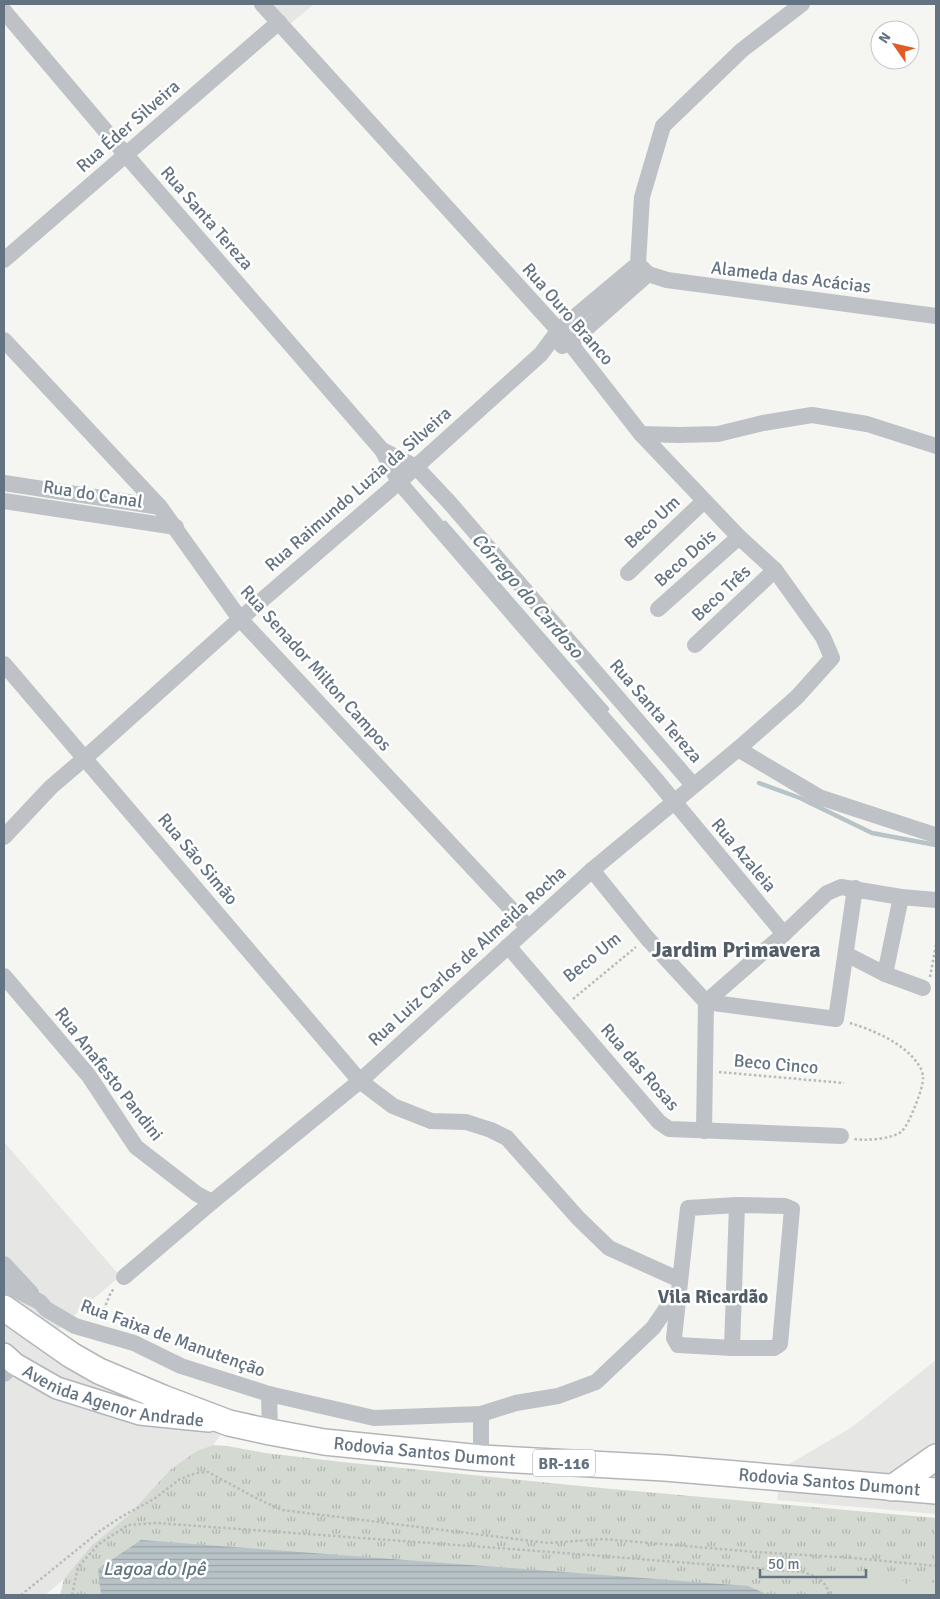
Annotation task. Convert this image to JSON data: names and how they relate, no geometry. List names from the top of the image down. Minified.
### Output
{"streets":{"highway":["Rodovia Santos Dumont","BR-116"],"main road":["Avenida Agenor Andrade"],"street":["Rua Éder Silveira","Rua Santa Tereza","Alameda das Acácias","Rua Ouro Branco","Rua Raimundo Luzia da Silveira","Rua do Canal","Beco Um","Beco Dois","Beco Três","Rua Senador Milton Campos","Rua Azaleia","Rua São Simão","Rua Luiz Carlos de Almeida Rocha","Rua das Rosas","Rua Anafesto Pandini","Rua Faixa de Manutenção"],"path":["Beco Cinco"]},"crossings":[["Rua Éder Silveira","Rua Santa Tereza"],["Rua Éder Silveira","Rua Ouro Branco"],["Rua Santa Tereza","Rua Raimundo Luzia da Silveira"],["Rua Santa Tereza","Rua Azaleia"],["Rua Santa Tereza","Rua Luiz Carlos de Almeida Rocha"],["Alameda das Acácias","Rua Raimundo Luzia da Silveira"],["Rua Ouro Branco","Rua Raimundo Luzia da Silveira"],["Rua Ouro Branco","Beco Um"],["Rua Ouro Branco","Beco Dois"],["Rua Ouro Branco","Beco Três"],["Rua Ouro Branco","Rua Luiz Carlos de Almeida Rocha"],["Rua Raimundo Luzia da Silveira","Rua Senador Milton Campos"],["Rua Raimundo Luzia da Silveira","Rua São Simão"],["Rua do Canal","Rua Senador Milton Campos"],["Beco Um","Rua das Rosas"],["Rua Senador Milton Campos","Rua Luiz Carlos de Almeida Rocha"],["Rua Azaleia","Rua Luiz Carlos de Almeida Rocha"],["Rua São Simão","Rua Luiz Carlos de Almeida Rocha"],["Rua São Simão","Rua Faixa de Manutenção"],["Rua Luiz Carlos de Almeida Rocha","Rua das Rosas"],["Rua Luiz Carlos de Almeida Rocha","Rua Anafesto Pandini"],["Rua Faixa de Manutenção","Rodovia Santos Dumont"],["Avenida Agenor Andrade","Rodovia Santos Dumont"]],"districts":["Jardim Primavera","Vila Ricardão"],"water":["Córrego do Cardoso","Lagoa do Ipê"],"scale_bar":"50 m","north":"top left"}
